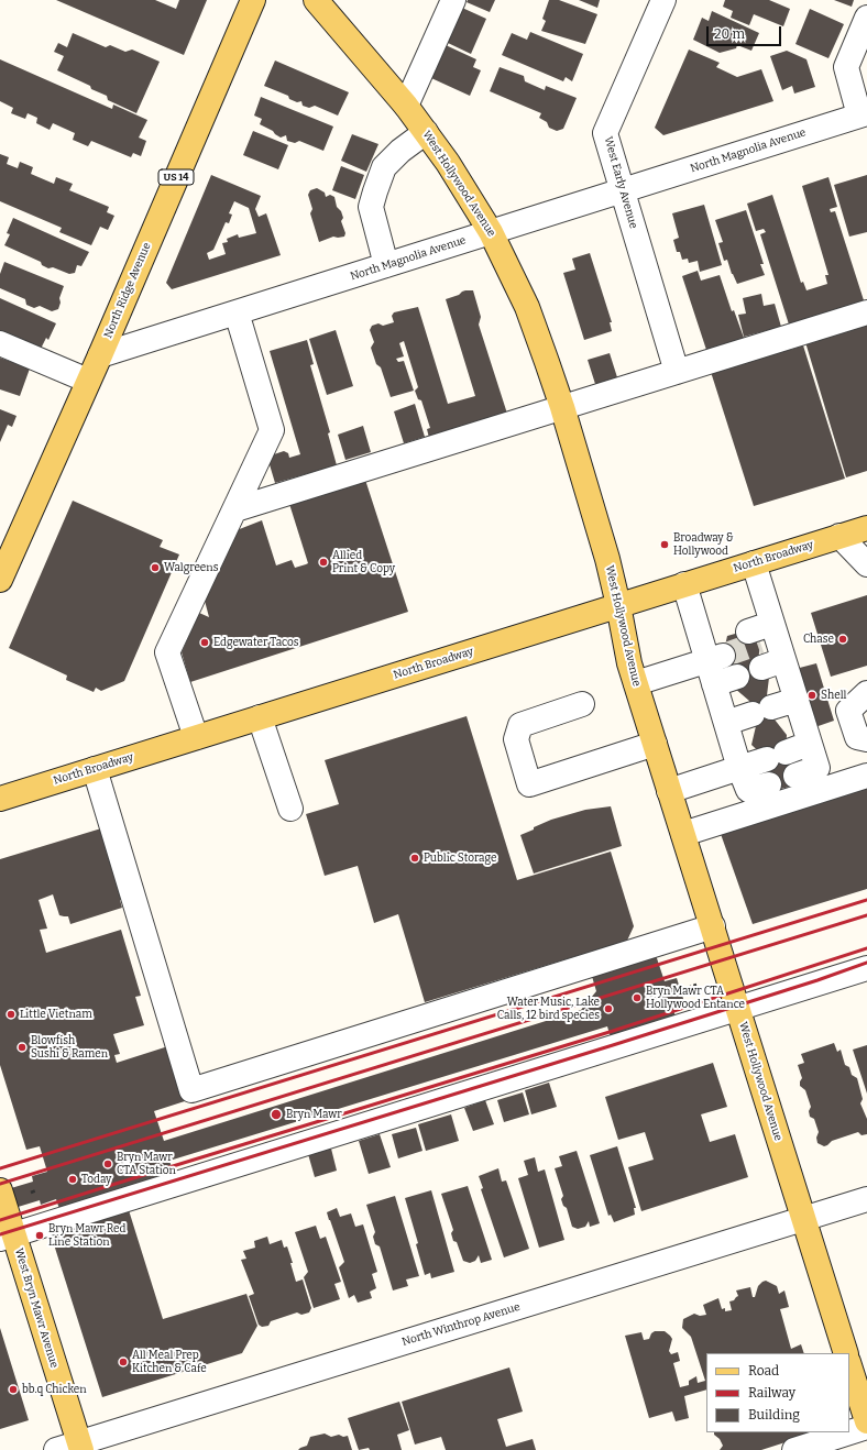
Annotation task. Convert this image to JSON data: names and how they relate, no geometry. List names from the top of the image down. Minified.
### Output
{"streets":{"main road":["US 14","West Hollywood Avenue","North Ridge Avenue","North Broadway","West Bryn Mawr Avenue"],"street":["North Magnolia Avenue","West Early Avenue","North Winthrop Avenue"]},"crossings":[["North Magnolia Avenue","West Early Avenue"],["North Magnolia Avenue","West Hollywood Avenue"],["North Magnolia Avenue","North Ridge Avenue"],["West Hollywood Avenue","North Broadway"],["West Hollywood Avenue","North Winthrop Avenue"],["West Bryn Mawr Avenue","North Winthrop Avenue"]],"places":["Broadway & Hollywood","Allied Print & Copy","Walgreens","Chase","Edgewater Tacos","Shell","Public Storage","Bryn Mawr CTA Hollywood Entance","Water Music, Lake Calls, 12 bird species","Little Vietnam","Blowfish Sushi & Ramen","Bryn Mawr","Bryn Mawr CTA Station","Today","Bryn Mawr Red Line Station","All Meal Prep Kitchen & Cafe","bb.q Chicken"],"legend":["Road","Railway","Building"],"scale_bar":"20 m"}
